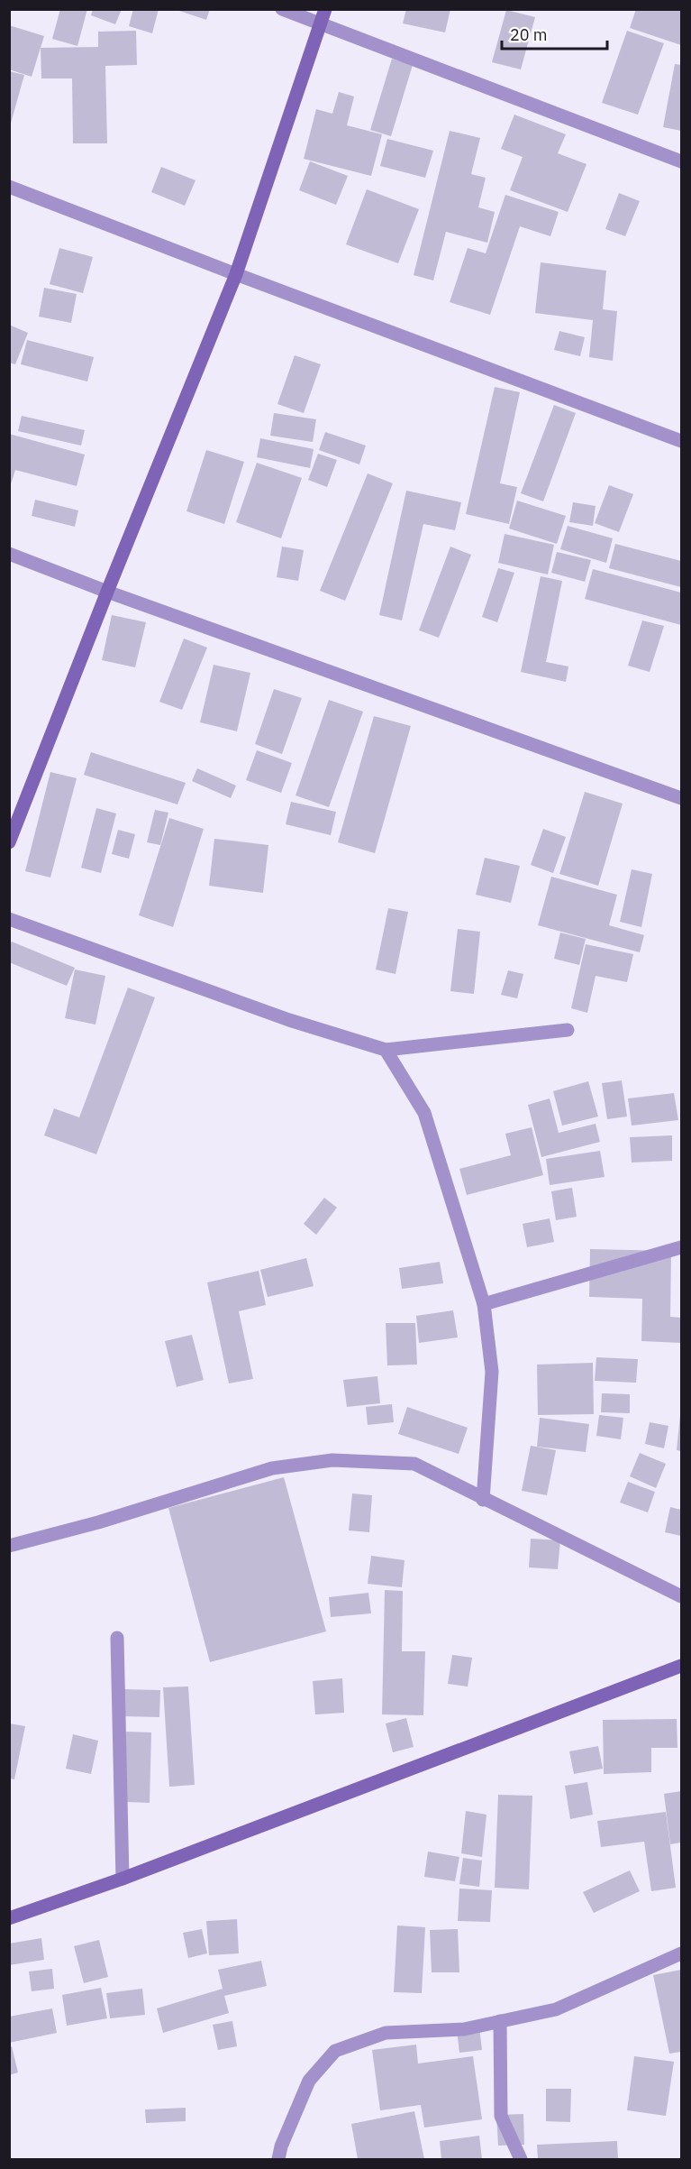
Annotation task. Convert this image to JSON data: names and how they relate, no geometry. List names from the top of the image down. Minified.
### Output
{"scale_bar":"20 m"}
